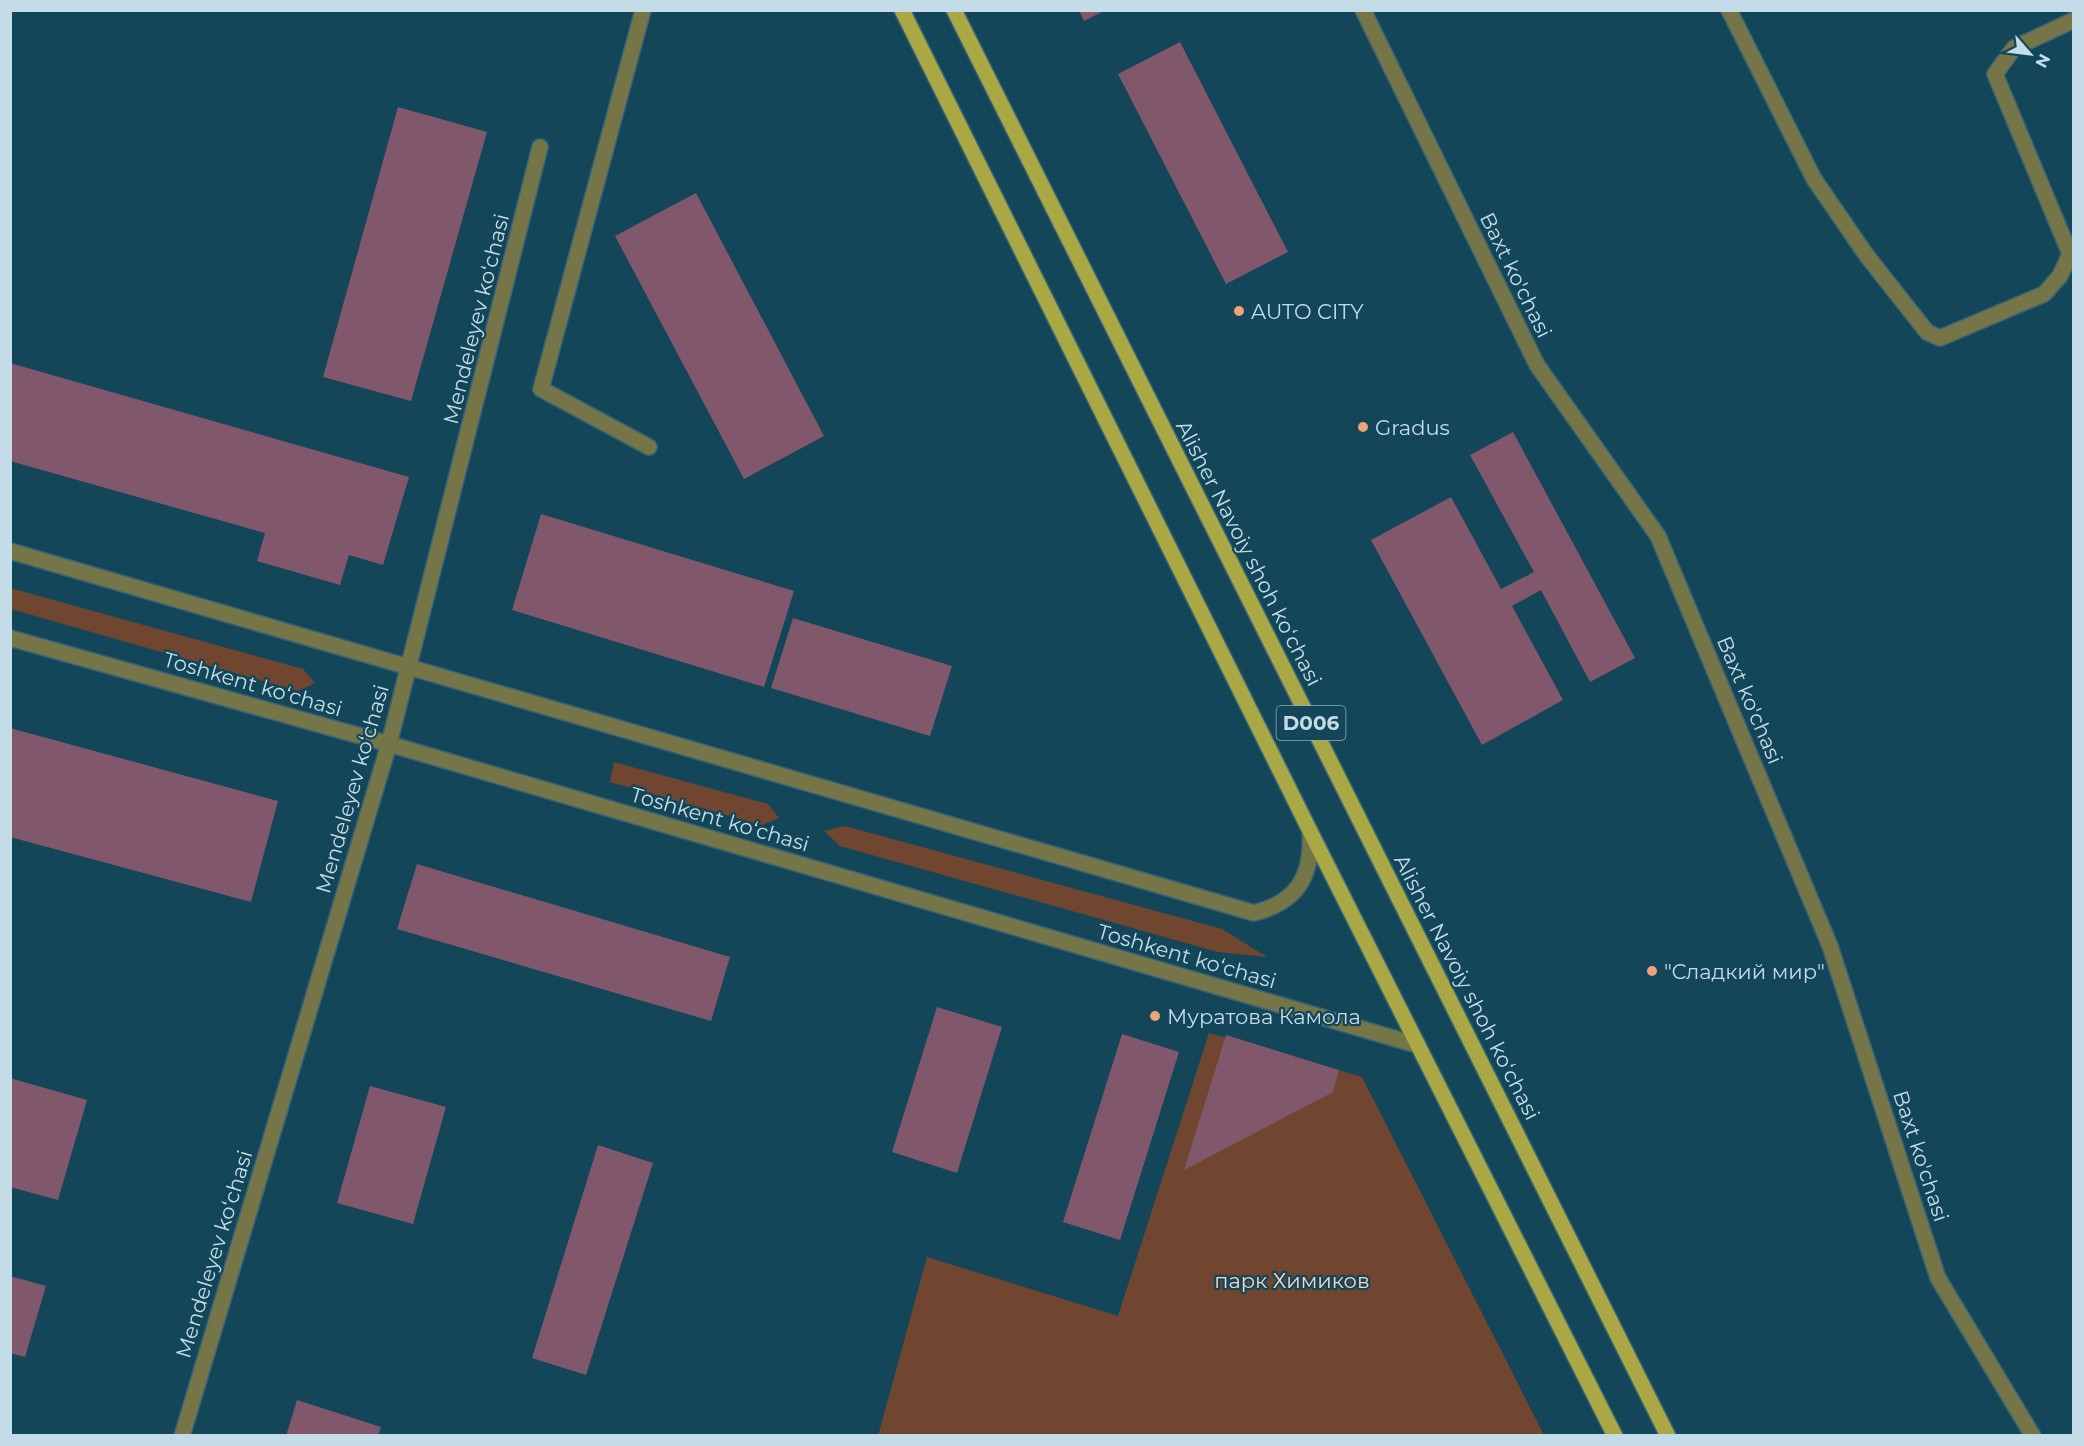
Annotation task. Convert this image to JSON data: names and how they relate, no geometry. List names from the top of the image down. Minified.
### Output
{"streets":{"main road":["Alisher Navoiy shoh koʻchasi","D006"],"street":["Baxt ko'chasi","Mendeleyev ko‘chasi","Toshkent ko‘chasi"]},"crossings":[["Mendeleyev ko‘chasi","Toshkent ko‘chasi"],["Toshkent ko‘chasi","D006"]],"parks":["парк Химиков"],"places":["AUTO CITY","Gradus","\"Сладкий мир\"","Муратова Камола"],"north":"bottom right"}
